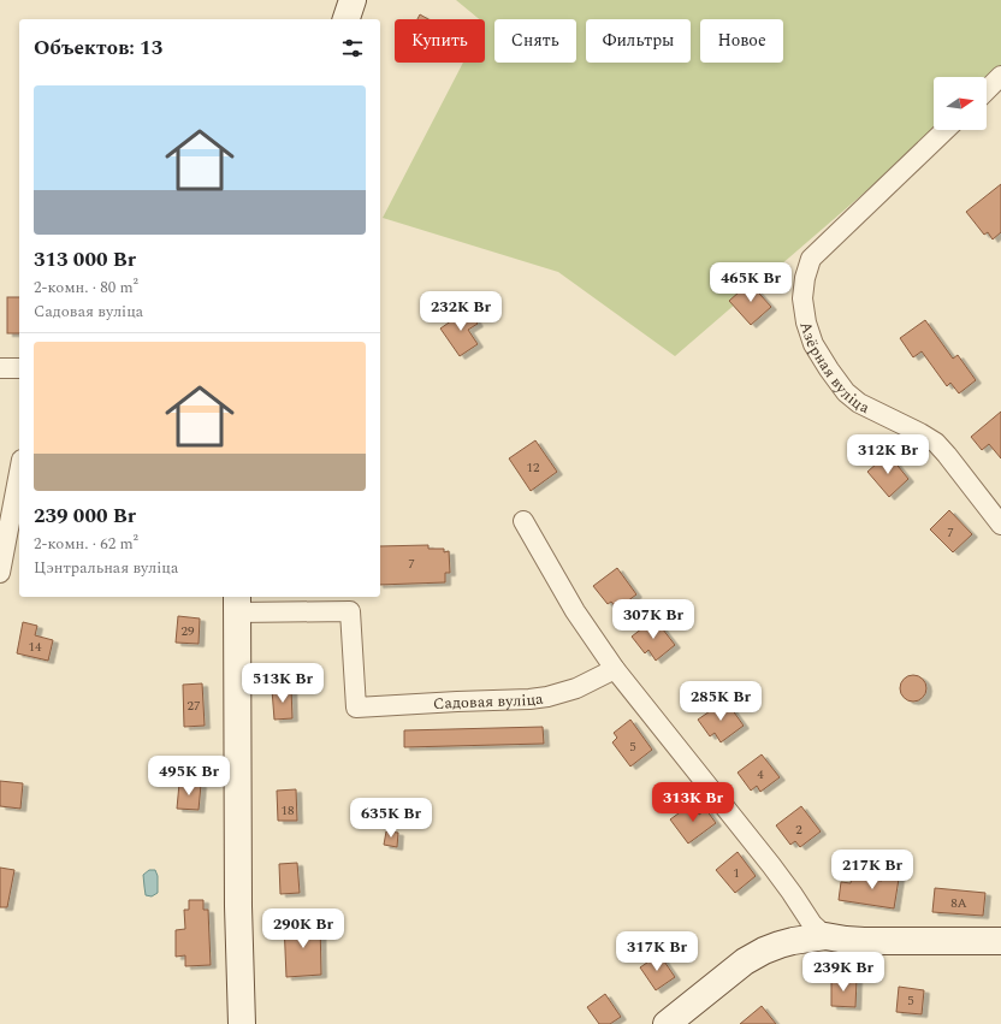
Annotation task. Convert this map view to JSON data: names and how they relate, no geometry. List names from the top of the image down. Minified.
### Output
{"streets":{"street":["Азёрная вуліца","Садовая вуліца"]},"house_numbers":["12","7","7","29","14","27","5","4","18","2","1","8А","5"],"north":"right","page":{"chip":["Купить","Снять","Фильтры","Новое"],"heading":"Объектов: 13","list":[{"name":"313 000 Br","note":"2-комн. · 80 m² · Садовая вуліца"},{"name":"239 000 Br","note":"2-комн. · 62 m² · Цэнтральная вуліца"}],"price":["465K Br","232K Br","312K Br","307K Br","513K Br","285K Br","495K Br","313K Br","635K Br","217K Br","290K Br","317K Br","239K Br"]}}
